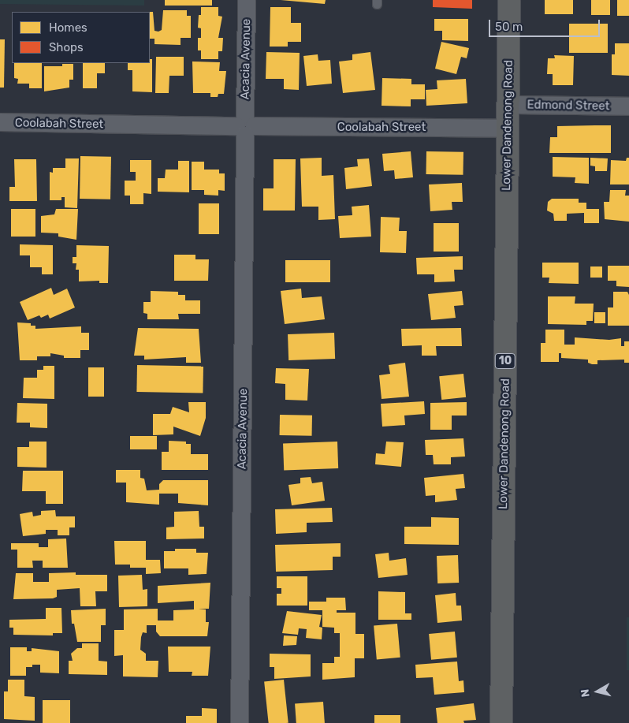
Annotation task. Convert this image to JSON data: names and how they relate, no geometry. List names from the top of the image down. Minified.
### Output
{"streets":{"highway":["Lower Dandenong Road","10"],"street":["Acacia Avenue","Edmond Street","Coolabah Street"]},"crossings":[["Acacia Avenue","Coolabah Street"],["Edmond Street","Lower Dandenong Road"],["Coolabah Street","Lower Dandenong Road"]],"legend":["Homes","Shops"],"scale_bar":"50 m","north":"left"}
